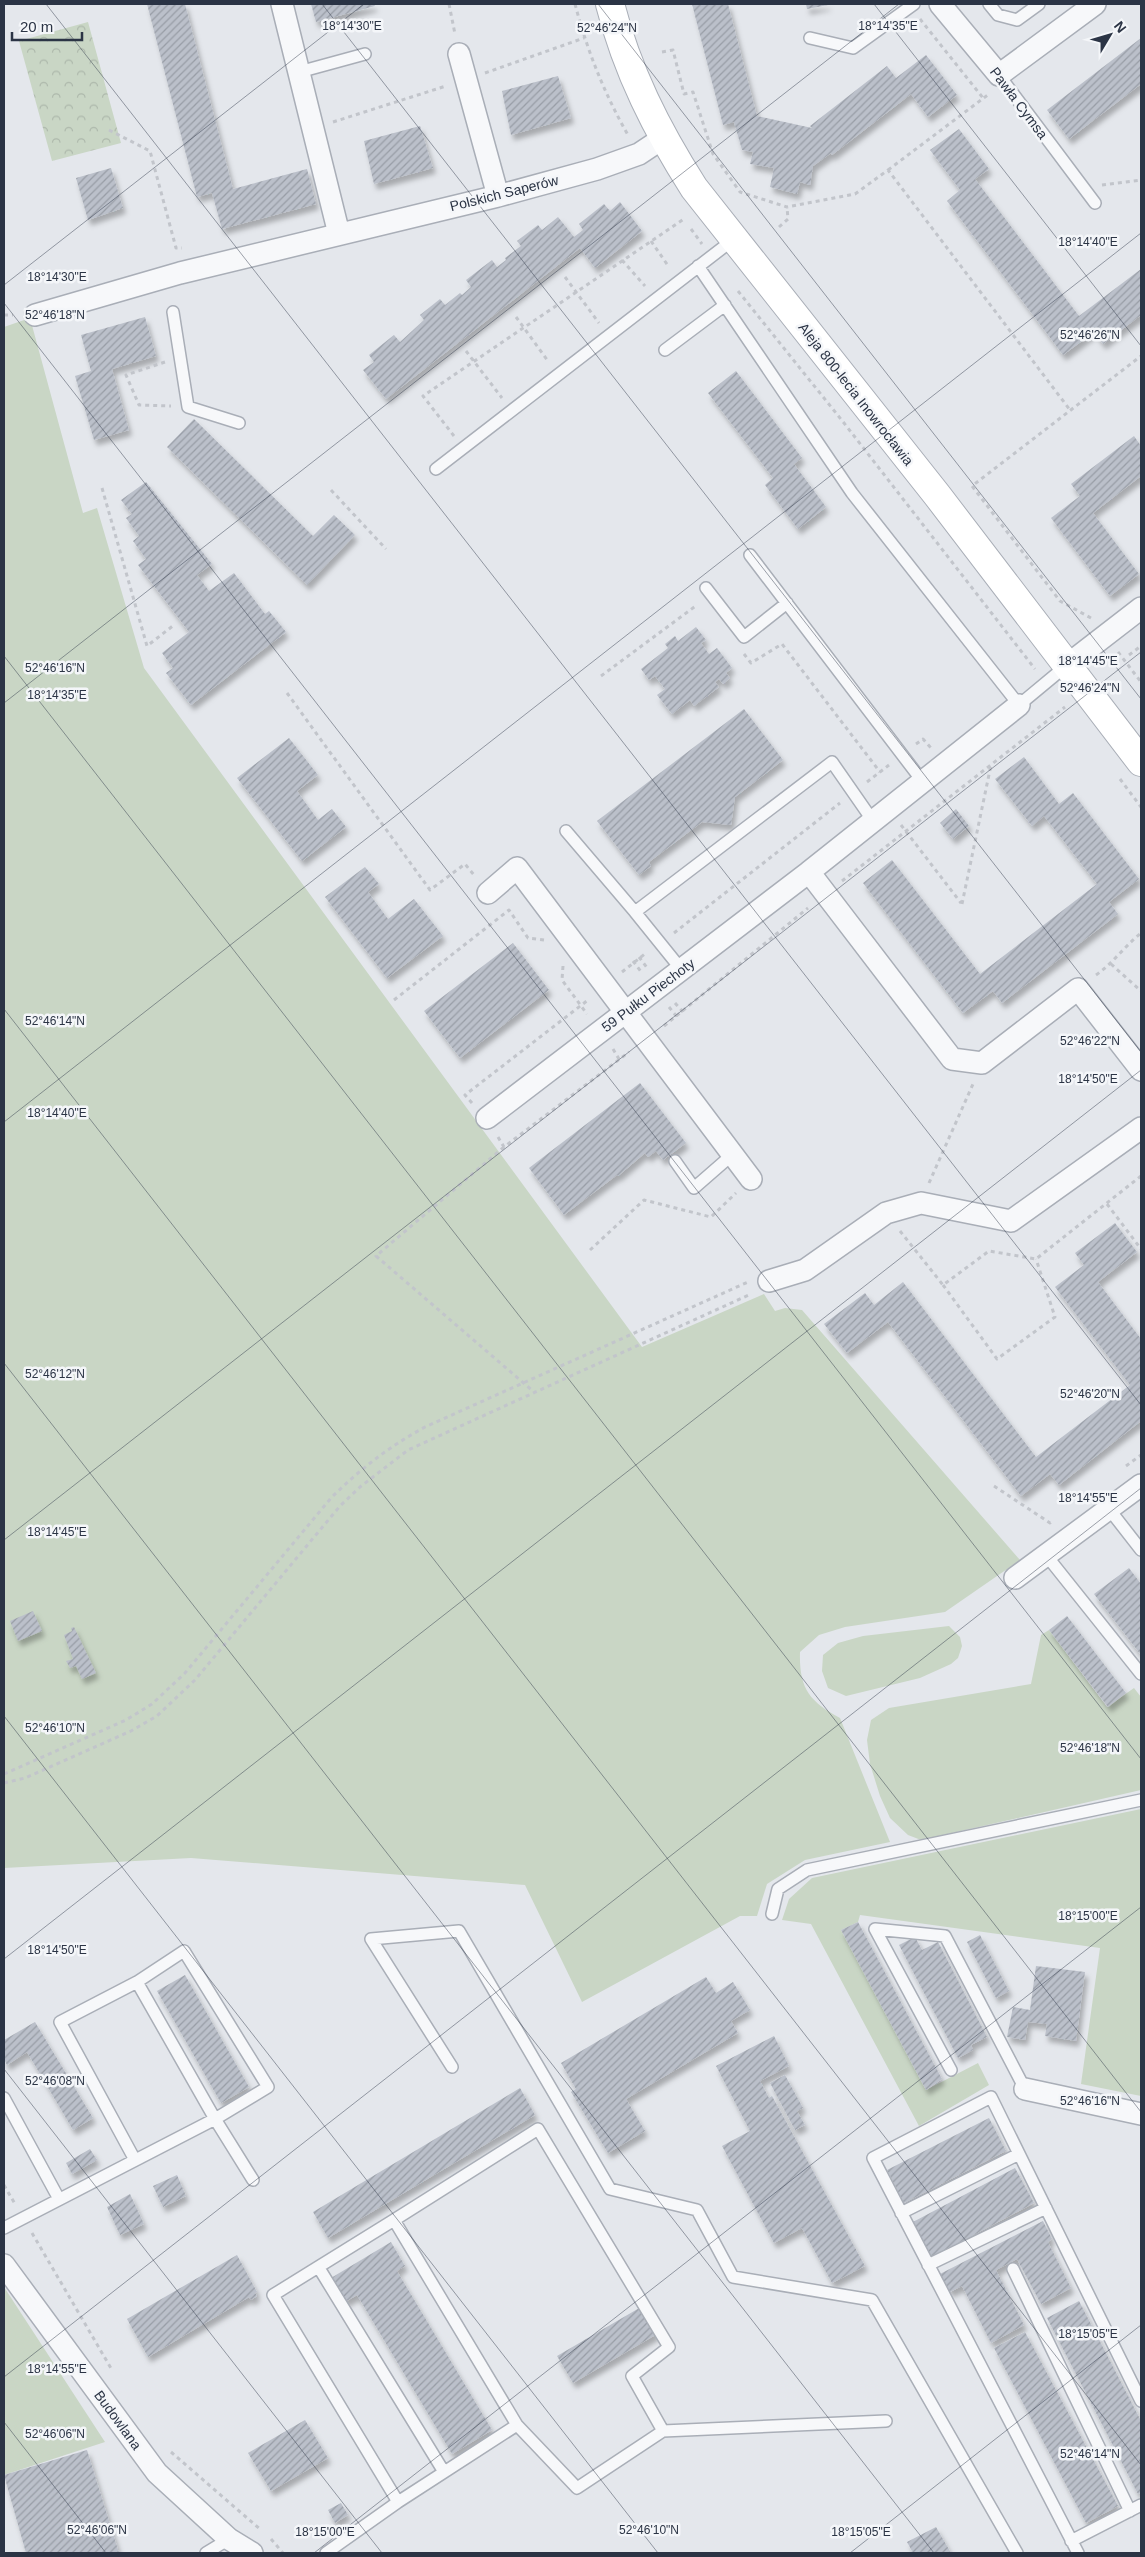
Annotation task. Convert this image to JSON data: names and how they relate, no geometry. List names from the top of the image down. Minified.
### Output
{"streets":{"street":["Pawła Cymsa","Polskich Saperów","Aleja 800-lecia Inowrocławia","59 Pułku Piechoty","Budowlana"]},"crossings":[["Polskich Saperów","Aleja 800-lecia Inowrocławia"]],"scale_bar":"20 m","north":"top right","coordinates":["18°14'30\"E","18°14'35\"E","52°46'24\"N","18°14'40\"E","52°46'18\"N","52°46'26\"N","18°14'45\"E","52°46'16\"N","52°46'14\"N","52°46'22\"N","18°14'50\"E","52°46'12\"N","52°46'20\"N","18°14'55\"E","52°46'10\"N","18°15'00\"E","52°46'08\"N","18°15'05\"E","52°46'06\"N"]}
